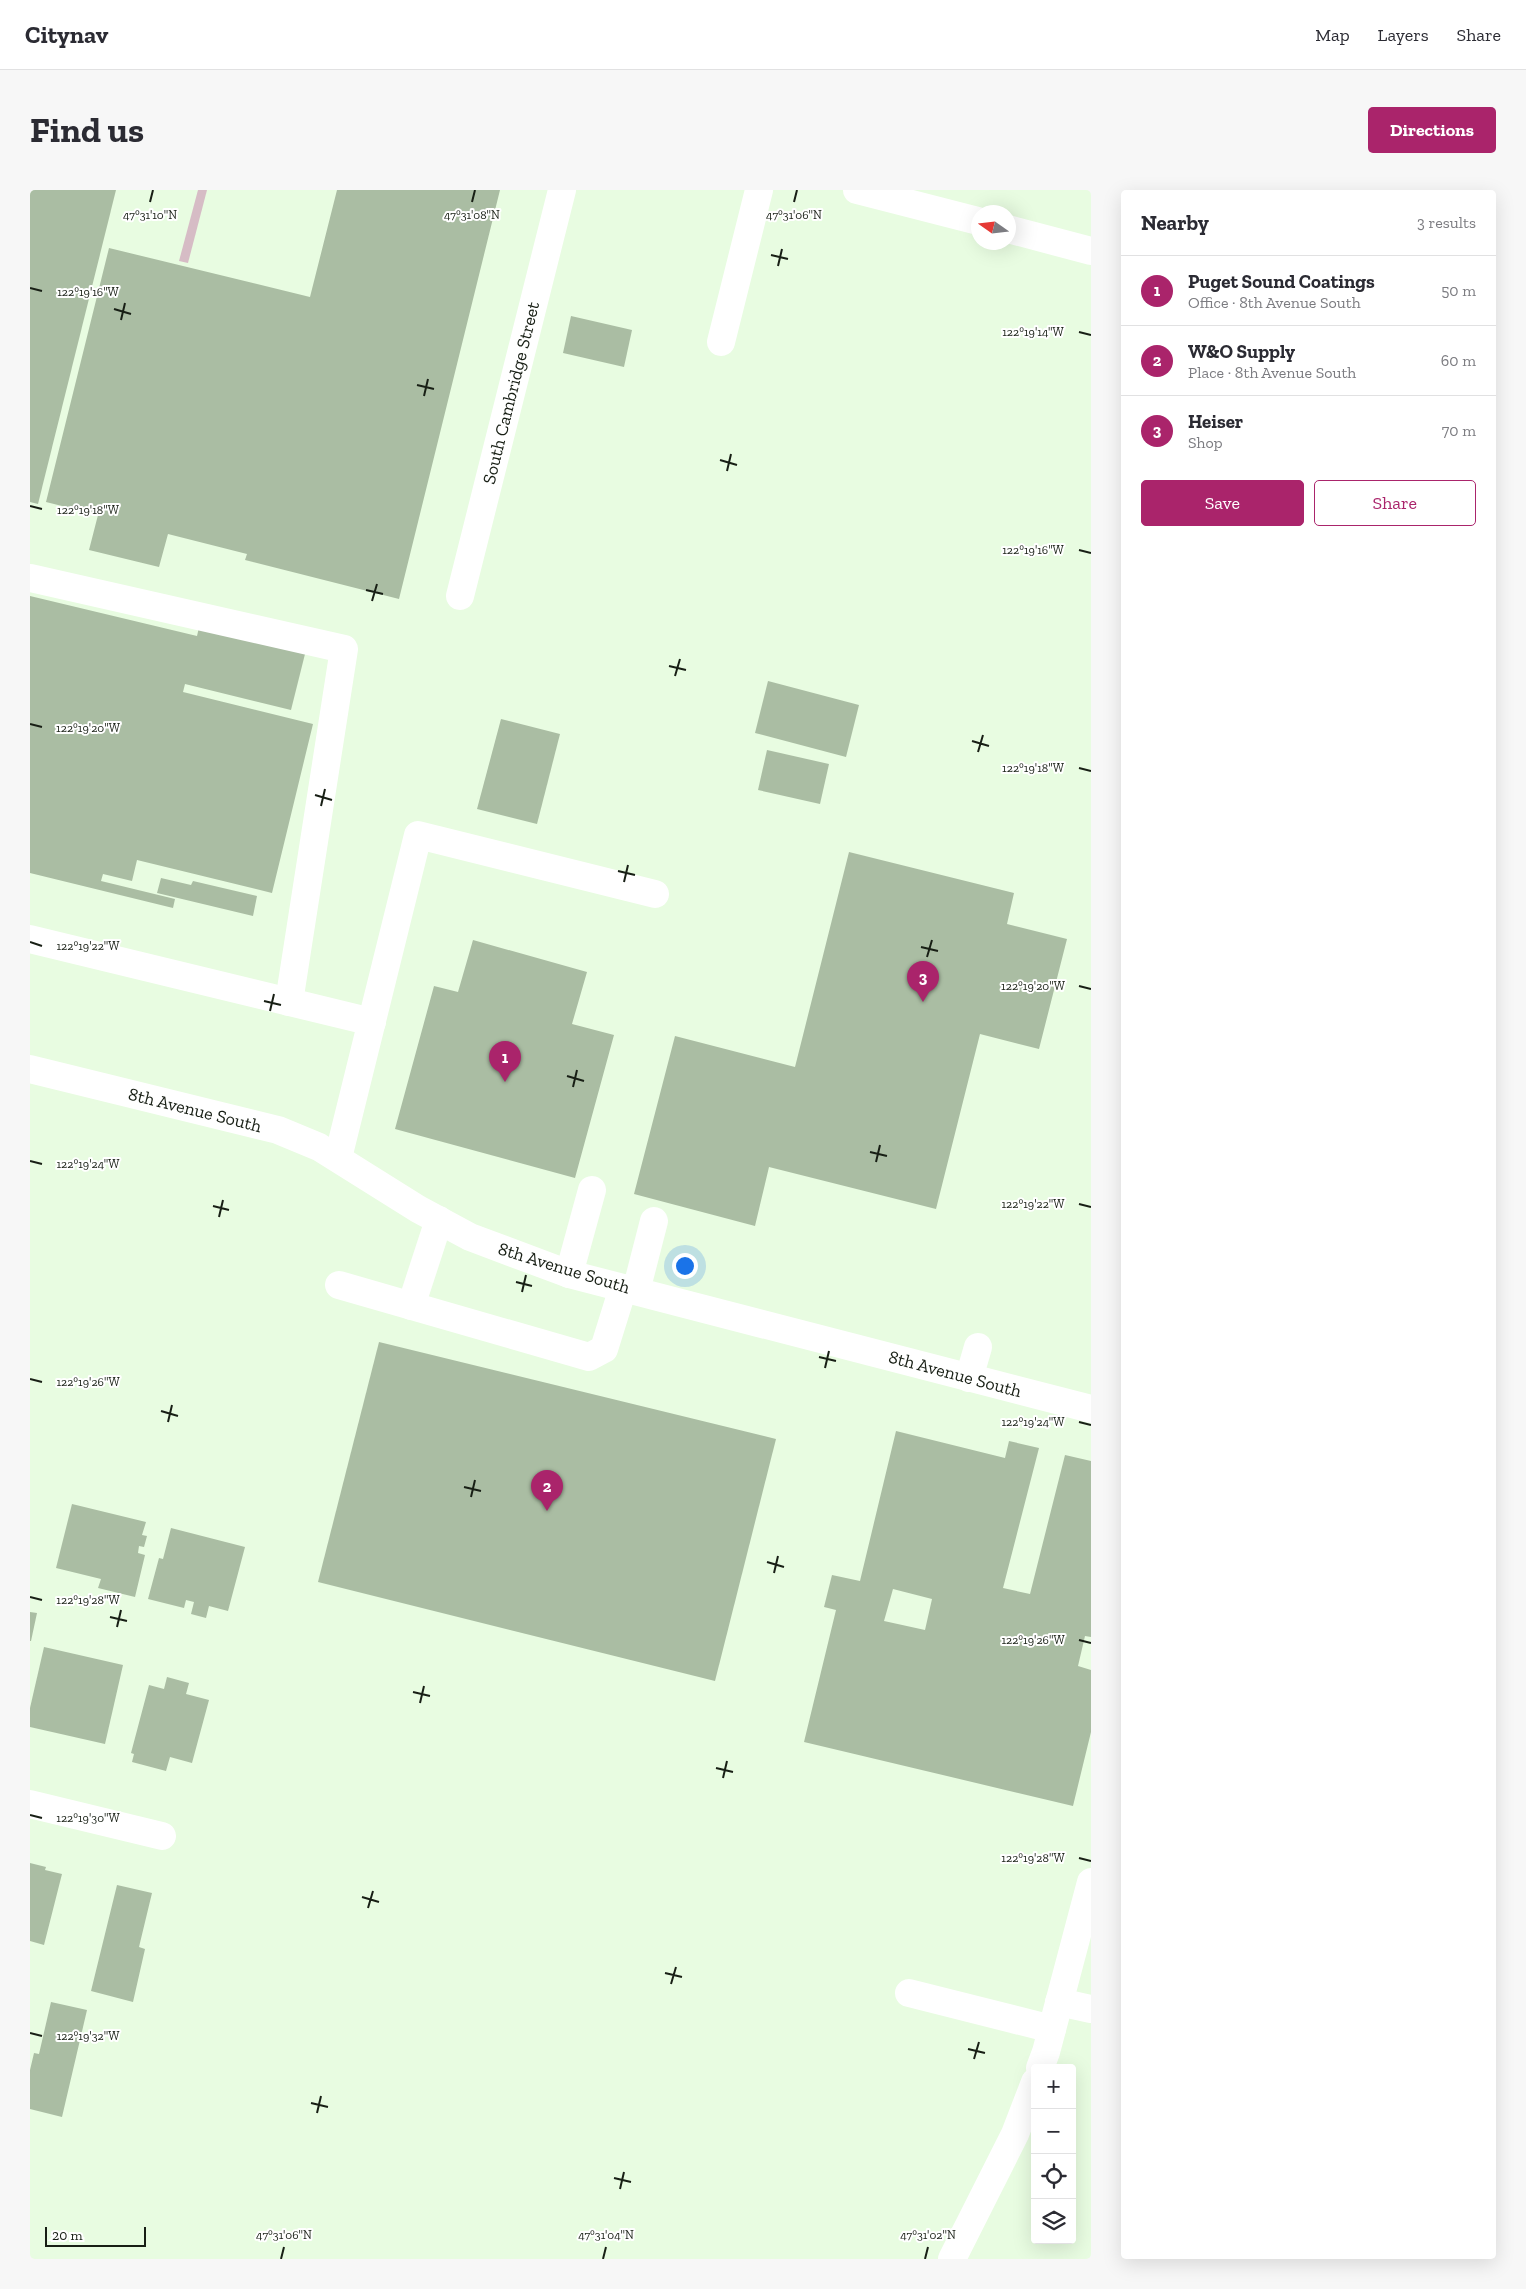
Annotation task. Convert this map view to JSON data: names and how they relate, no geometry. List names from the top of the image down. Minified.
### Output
{"streets":{"street":["South Cambridge Street","8th Avenue South"]},"scale_bar":"20 m","north":"left","page":{"header":"Citynav","nav":["Map","Layers","Share"],"buttons":["Directions",["Save","Share"]],"title":"Find us","heading":["Nearby","3 results"],"list":[{"mark":"1","name":"Puget Sound Coatings","note":"Office · 8th Avenue South","value":"50 m"},{"mark":"2","name":"W&O Supply","note":"Place · 8th Avenue South","value":"60 m"},{"mark":"3","name":"Heiser","note":"Shop","value":"70 m"}],"pins":["3","1","2"],"map_buttons":["+","−"],"scale":"20 m"},"coordinates":["47°31'10\"N","47°31'08\"N","47°31'06\"N","122°19'16\"W","122°19'14\"W","122°19'18\"W","122°19'20\"W","122°19'22\"W","122°19'24\"W","122°19'26\"W","122°19'28\"W","122°19'30\"W","122°19'32\"W","47°31'04\"N","47°31'02\"N"]}
